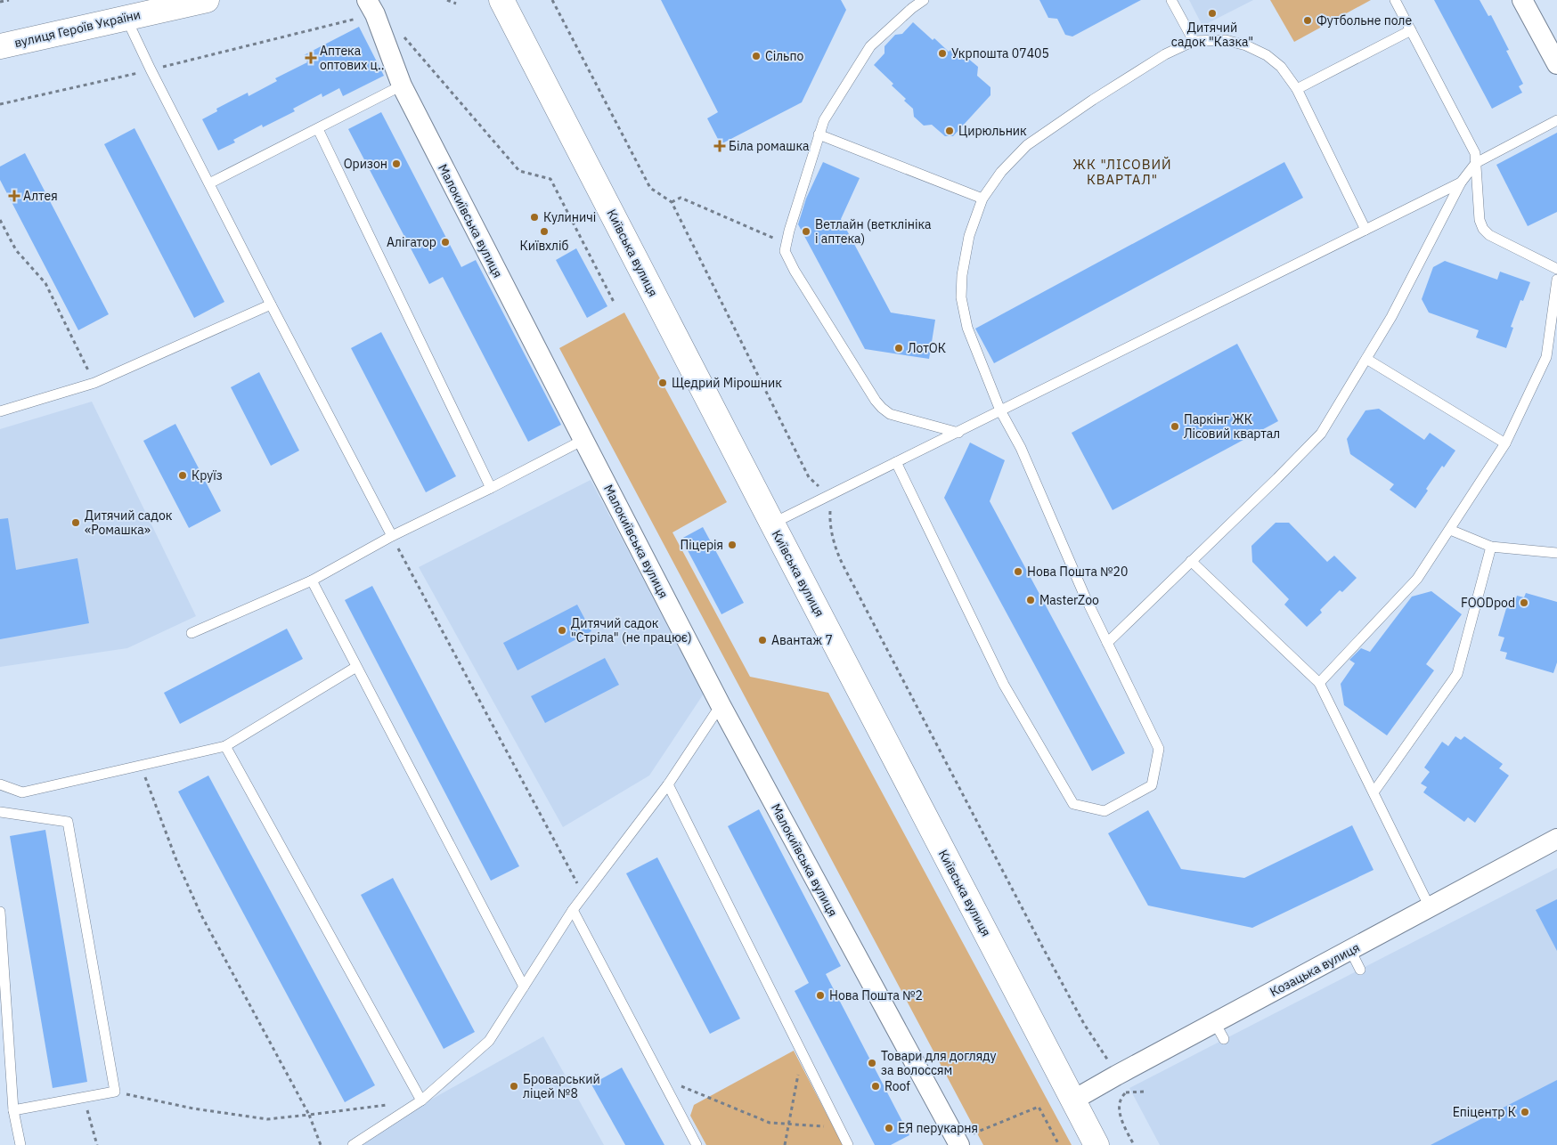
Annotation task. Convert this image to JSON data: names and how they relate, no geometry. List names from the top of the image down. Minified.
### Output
{"streets":{"main road":["вулиця Героїв України","Київська вулиця"],"street":["Малокиївська вулиця","Козацька вулиця"]},"crossings":[["Київська вулиця","Козацька вулиця"]],"districts":["ЖК \"ЛІСОВИЙ КВАРТАЛ\""],"places":{"other":["Дитячий садок \"Казка\"","Футбольне поле","Укрпошта 07405","Сільпо","Цирюльник","Оризон","Кулиничі","Київхліб","Ветлайн (ветклініка і аптека)","Алігатор","ЛотОК","Щедрий Мірошник","Паркінг ЖК Лісовий квартал","Круїз","Дитячий садок «Ромашка»","Піцерія","Нова Пошта №20","MasterZoo","FOODpod","Дитячий садок \"Стріла\" (не працює)","Авантаж 7","Нова Пошта №2","Товари для догляду за волоссям","Броварський ліцей №8","Roof","Епіцентр К","ЕЯ перукарня"],"health":["Аптека оптових ц‥","Біла ромашка","Алтея"]}}
